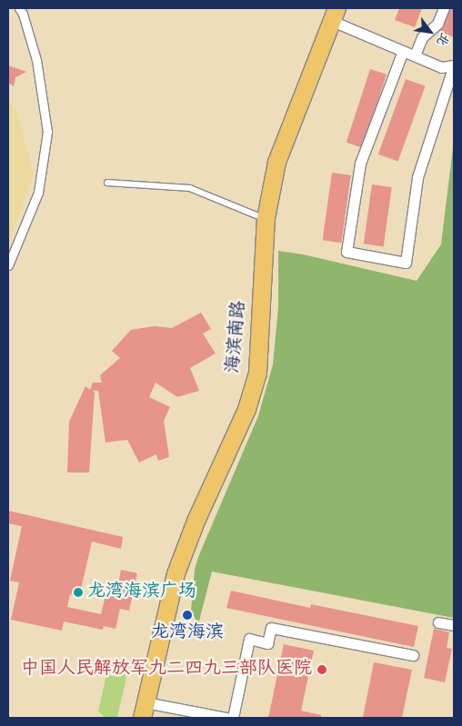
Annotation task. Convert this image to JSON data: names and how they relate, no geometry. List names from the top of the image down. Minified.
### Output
{"streets":{"highway":["海滨南路"]},"places":["龙湾海滨广场","龙湾海滨","中国人民解放军九二四九三部队医院"],"north":"bottom right"}
